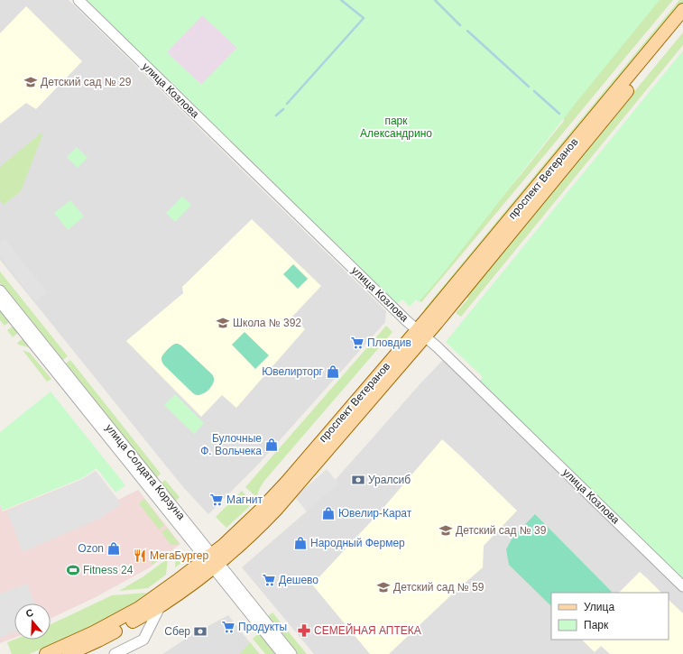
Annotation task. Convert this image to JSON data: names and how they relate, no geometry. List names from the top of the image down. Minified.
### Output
{"streets":{"main road":["проспект Ветеранов"],"street":["улица Козлова","улица Солдата Корзуна"]},"crossings":[["улица Козлова","проспект Ветеранов"],["проспект Ветеранов","улица Солдата Корзуна"]],"parks":["парк Александрино"],"places":{"school or university":["Детский сад № 29","Школа № 392","Детский сад № 39","Детский сад № 59"],"supermarket":["Пловдив","Магнит","Дешево","Продукты"],"shop":["Ювелирторг","Булочные Ф. Вольчека","Ювелир-Карат","Народный Фермер","Ozon"],"bank":["Уралсиб","Сбер"],"restaurant":["МегаБургер"],"sports":["Fitness 24"],"pharmacy":["СЕМЕЙНАЯ АПТЕКА"]},"legend":["Улица","Парк"],"north":"top"}
